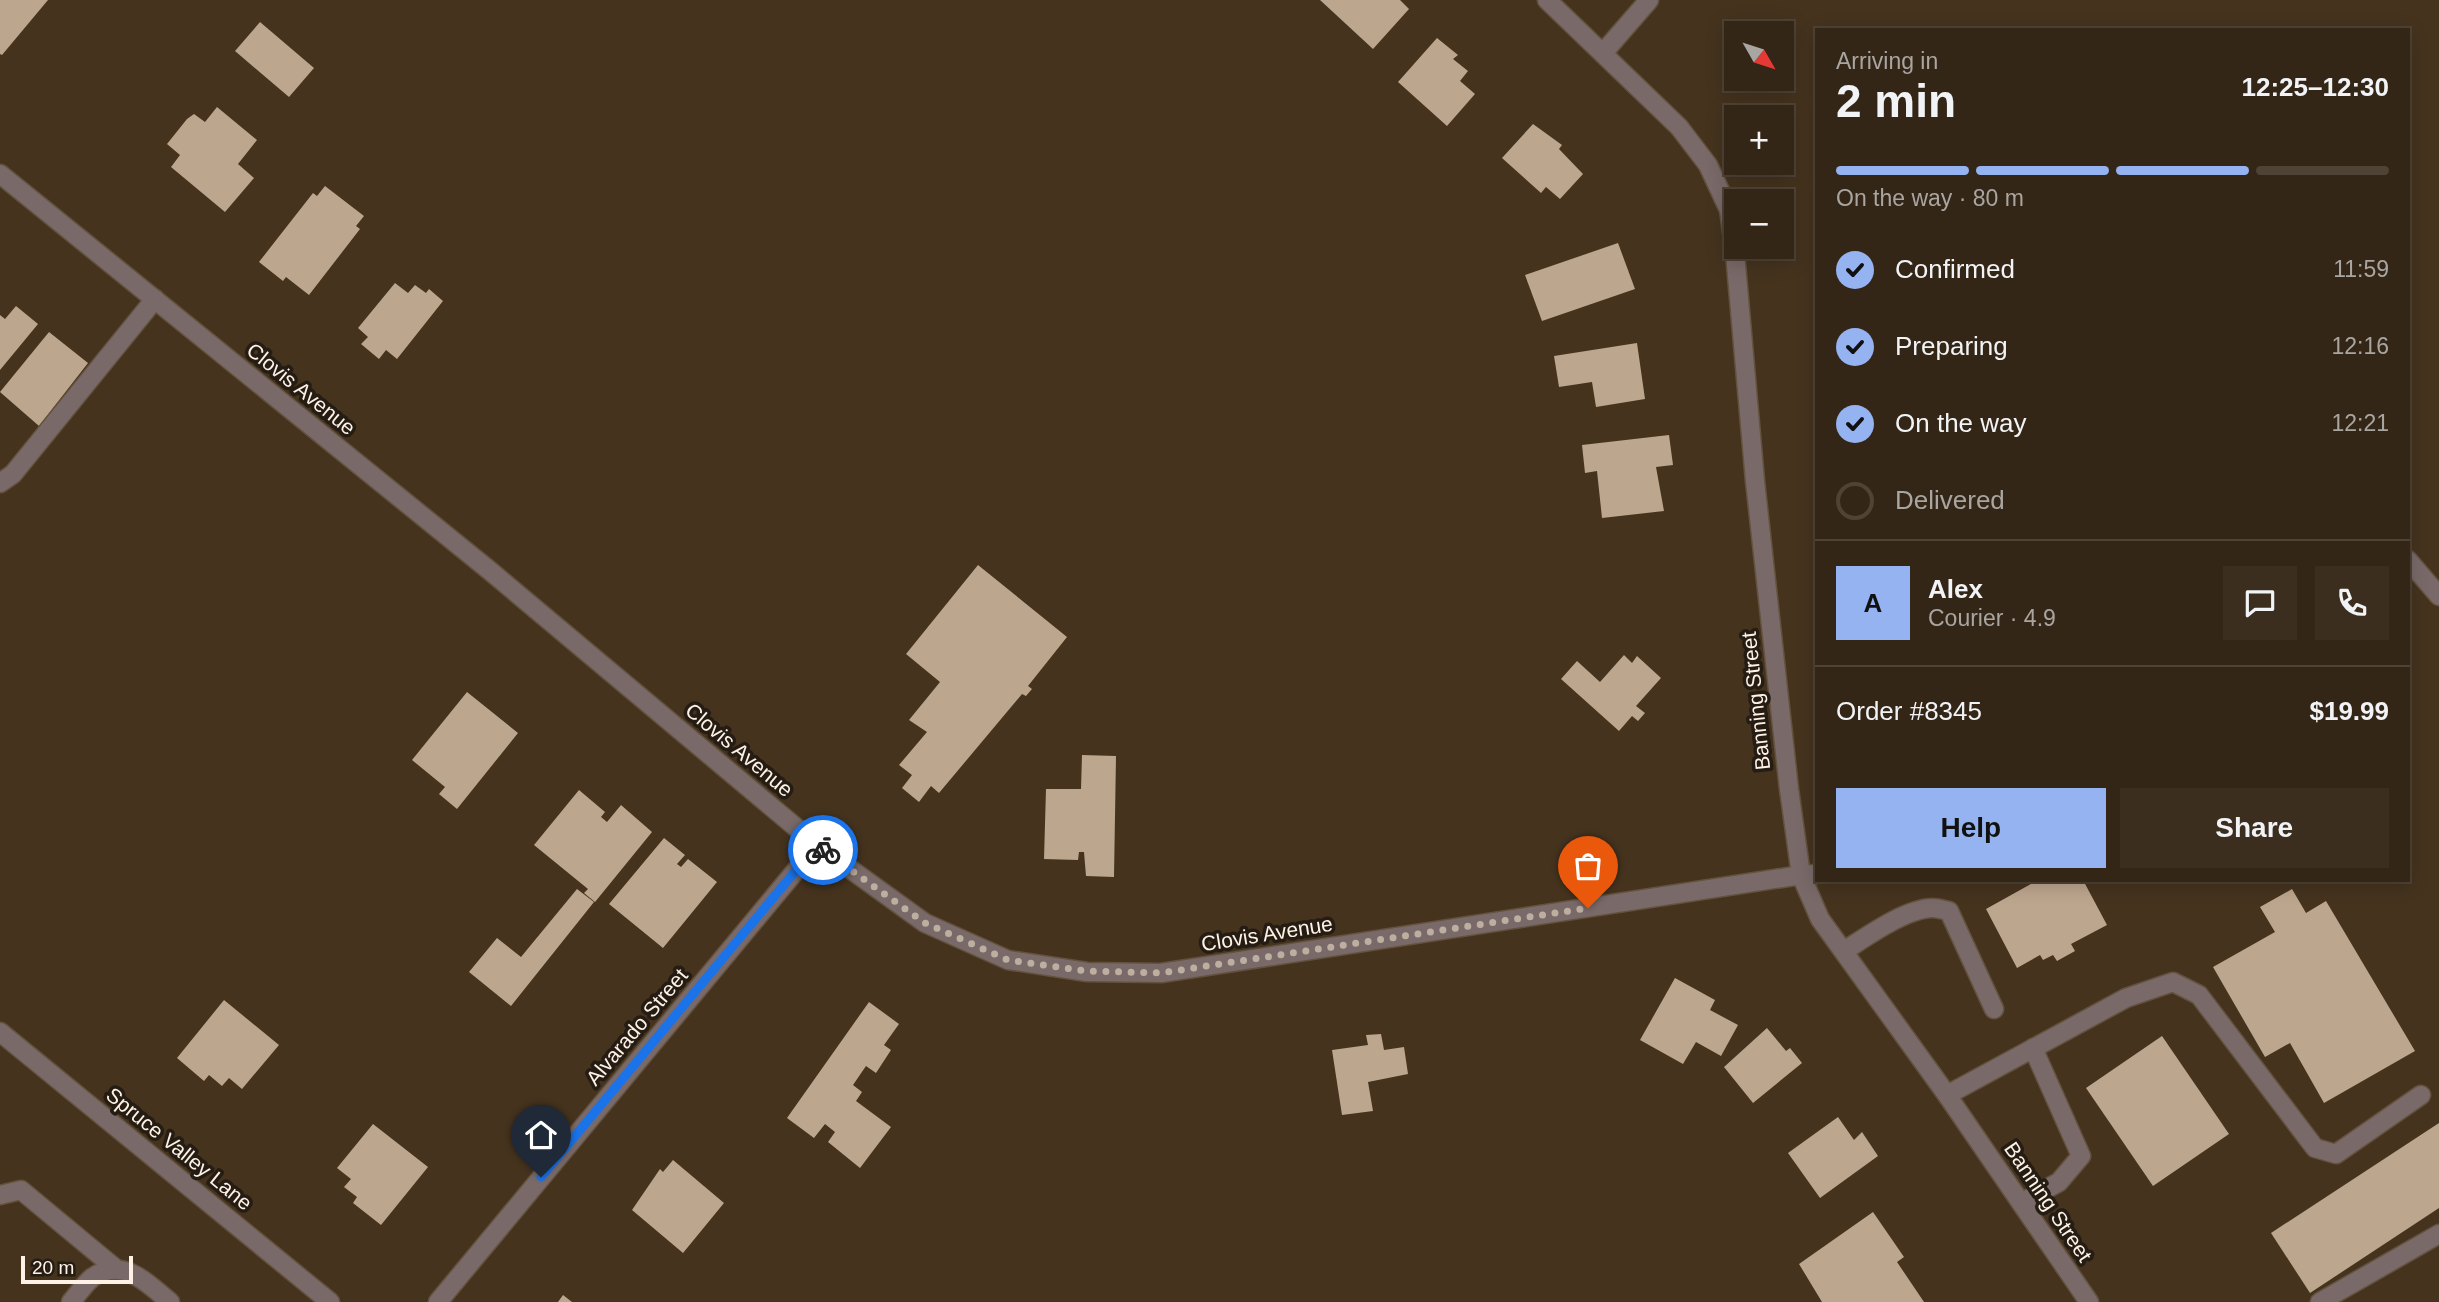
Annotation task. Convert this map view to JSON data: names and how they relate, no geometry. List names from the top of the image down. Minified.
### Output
{"streets":{"street":["Clovis Avenue","Banning Street","Alvarado Street","Spruce Valley Lane"]},"crossings":[["Clovis Avenue","Banning Street"],["Clovis Avenue","Alvarado Street"]],"scale_bar":"20 m","north":"bottom right","page":{"map_buttons":["+","−"],"heading":["2 min","Arriving in","12:25–12:30"],"panel":["Alex","Courier · 4.9","Order #8345","$19.99"],"bar":"On the way · 80 m","list":[["Confirmed","11:59"],["Preparing","12:16"],["On the way","12:21"],"Delivered"],"round":"A","buttons":["Help","Share"],"scale":"20 m"}}
